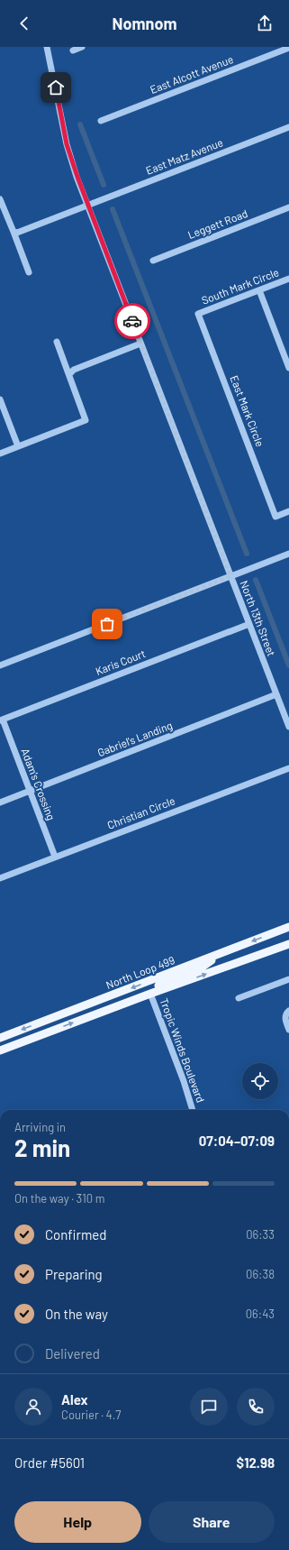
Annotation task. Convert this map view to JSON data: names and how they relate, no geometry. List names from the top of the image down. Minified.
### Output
{"streets":{"main road":["North Loop 499"],"street":["East Alcott Avenue","East Matz Avenue","Leggett Road","South Mark Circle","East Mark Circle","North 13th Street","Karis Court","Gabriel's Landing","Adam's Crossing","Christian Circle","Tropic Winds Boulevard"]},"crossings":[["East Matz Avenue","North 13th Street"],["South Mark Circle","East Mark Circle"],["North 13th Street","Karis Court"],["North 13th Street","Gabriel's Landing"],["Karis Court","Adam's Crossing"],["Gabriel's Landing","Adam's Crossing"],["Adam's Crossing","Christian Circle"],["North Loop 499","Tropic Winds Boulevard"]],"page":{"header":"Nomnom","heading":["2 min","Arriving in","07:04–07:09"],"panel":["Alex","Courier · 4.7","Order #5601","$12.98"],"bar":"On the way · 310 m","list":[["Confirmed","06:33"],["Preparing","06:38"],["On the way","06:43"],"Delivered"],"buttons":["Help","Share"]}}
